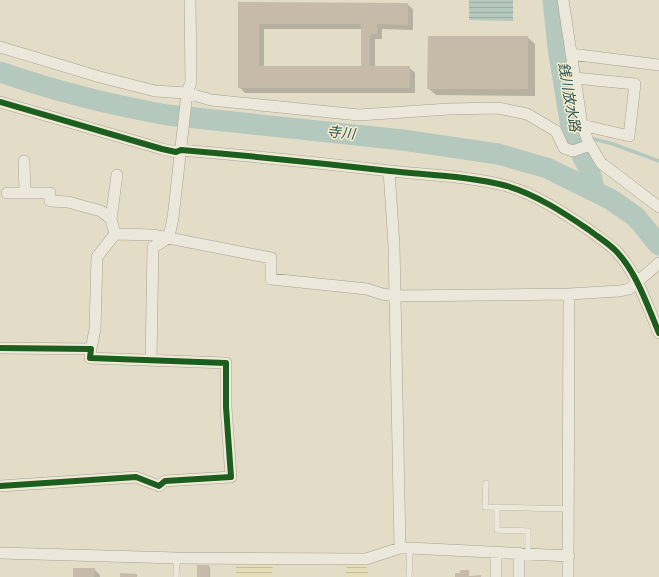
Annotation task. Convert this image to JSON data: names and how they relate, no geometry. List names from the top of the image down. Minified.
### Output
{"water":["銭川放水路","寺川"]}
